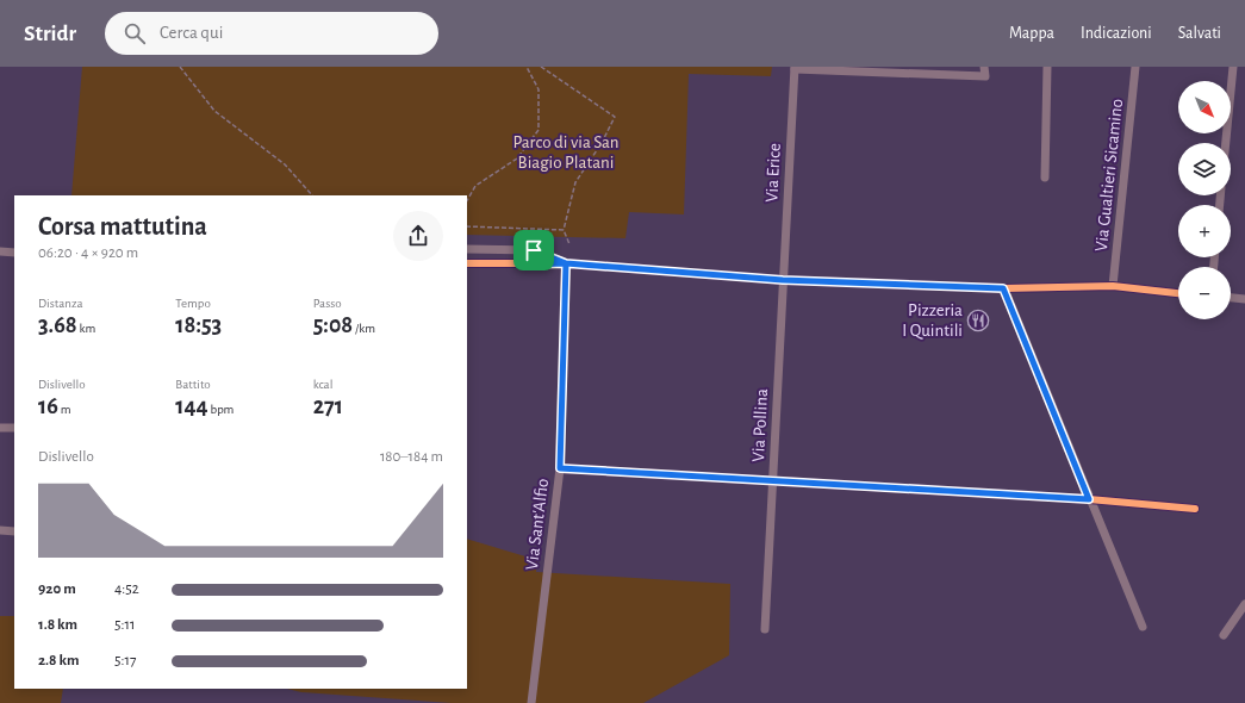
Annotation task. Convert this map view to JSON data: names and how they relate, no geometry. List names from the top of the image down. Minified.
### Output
{"streets":{"street":["Via Erice","Via Gualtieri Sicamino","Via Pollina","Via Sant'Alfio"]},"crossings":[["Via Erice","Via Pollina"]],"parks":["Parco di via San Biagio Platani"],"places":{"restaurant":["Pizzeria I Quintili"]},"north":"bottom right","page":{"header":"Stridr","search":"Cerca qui","nav":["Mappa","Indicazioni","Salvati"],"map_buttons":["+","−"],"heading":["Corsa mattutina","06:20 · 4 × 920 m"],"stats":[["Distanza","3.68 km"],["Tempo","18:53"],["Passo","5:08 /km"],["Dislivello","16 m"],["Battito","144 bpm"],["kcal","271"]],"chart":["Dislivello","180–184 m"],"list":[{"name":"920 m","note":"4:52"},{"name":"1.8 km","note":"5:11"},{"name":"2.8 km","note":"5:17"}]}}
